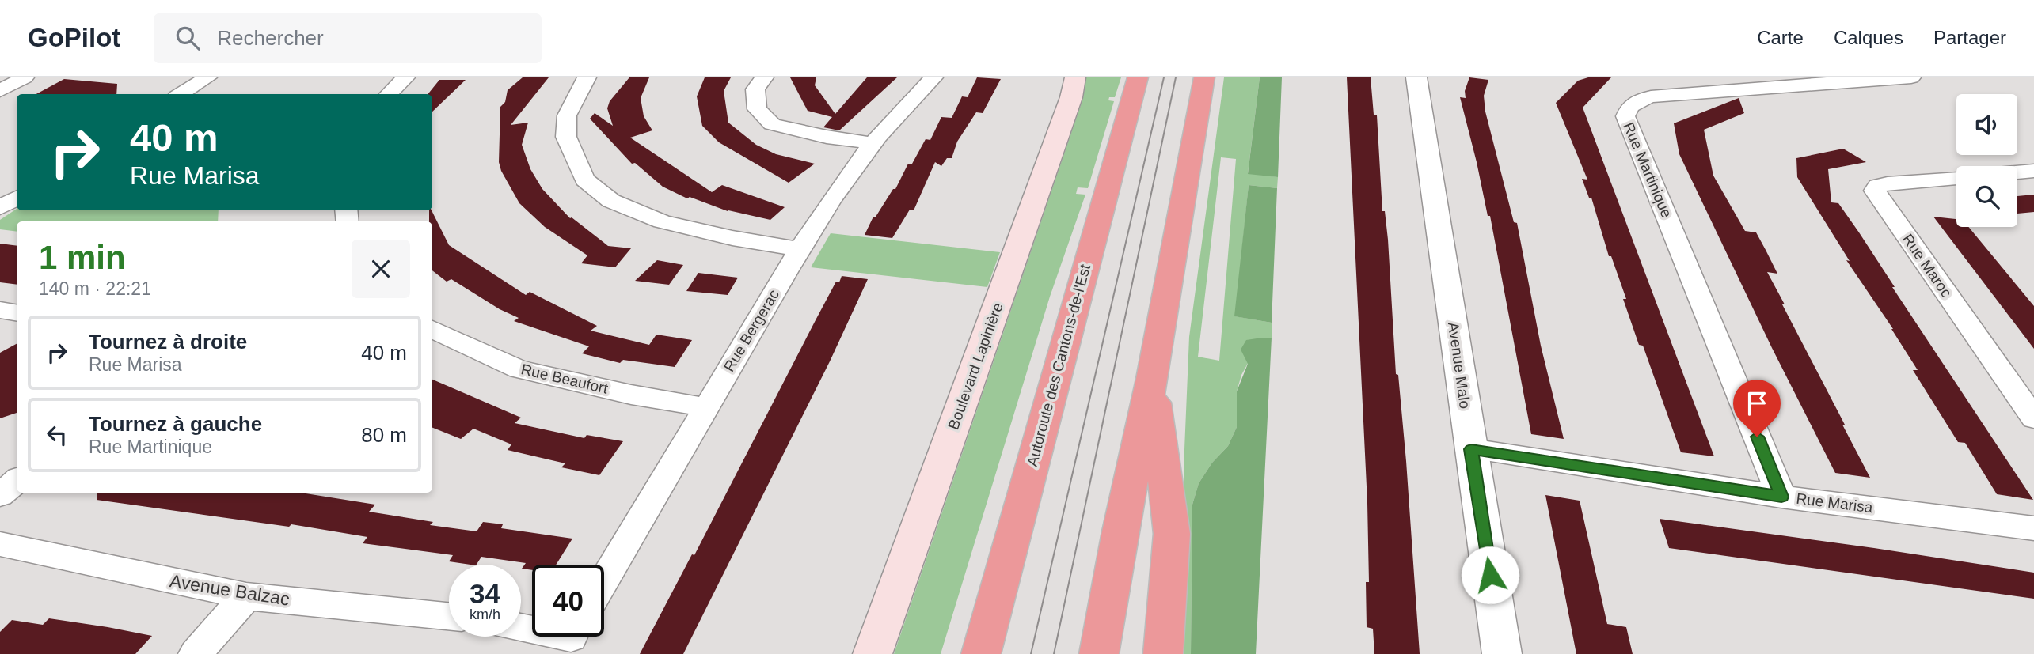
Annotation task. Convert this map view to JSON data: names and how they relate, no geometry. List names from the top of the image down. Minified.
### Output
{"streets":{"highway":["Autoroute des Cantons-de-l'Est"],"main road":["Boulevard Lapinière"],"street":["Rue Martinique","Rue Maroc","Rue Bergerac","Avenue Malo","Rue Beaufort","Rue Marisa","Avenue Balzac"]},"crossings":[["Rue Martinique","Rue Marisa"],["Rue Bergerac","Rue Beaufort"],["Avenue Malo","Rue Marisa"]],"page":{"header":"GoPilot","search":"Rechercher","nav":["Carte","Calques","Partager"],"turn":["40 m","Rue Marisa"],"heading":["1 min","140 m · 22:21"],"list":[{"name":"Tournez à droite","note":"Rue Marisa","value":"40 m"},{"name":"Tournez à gauche","note":"Rue Martinique","value":"80 m"}],"speed":"34 km/h","limit":"40"}}
